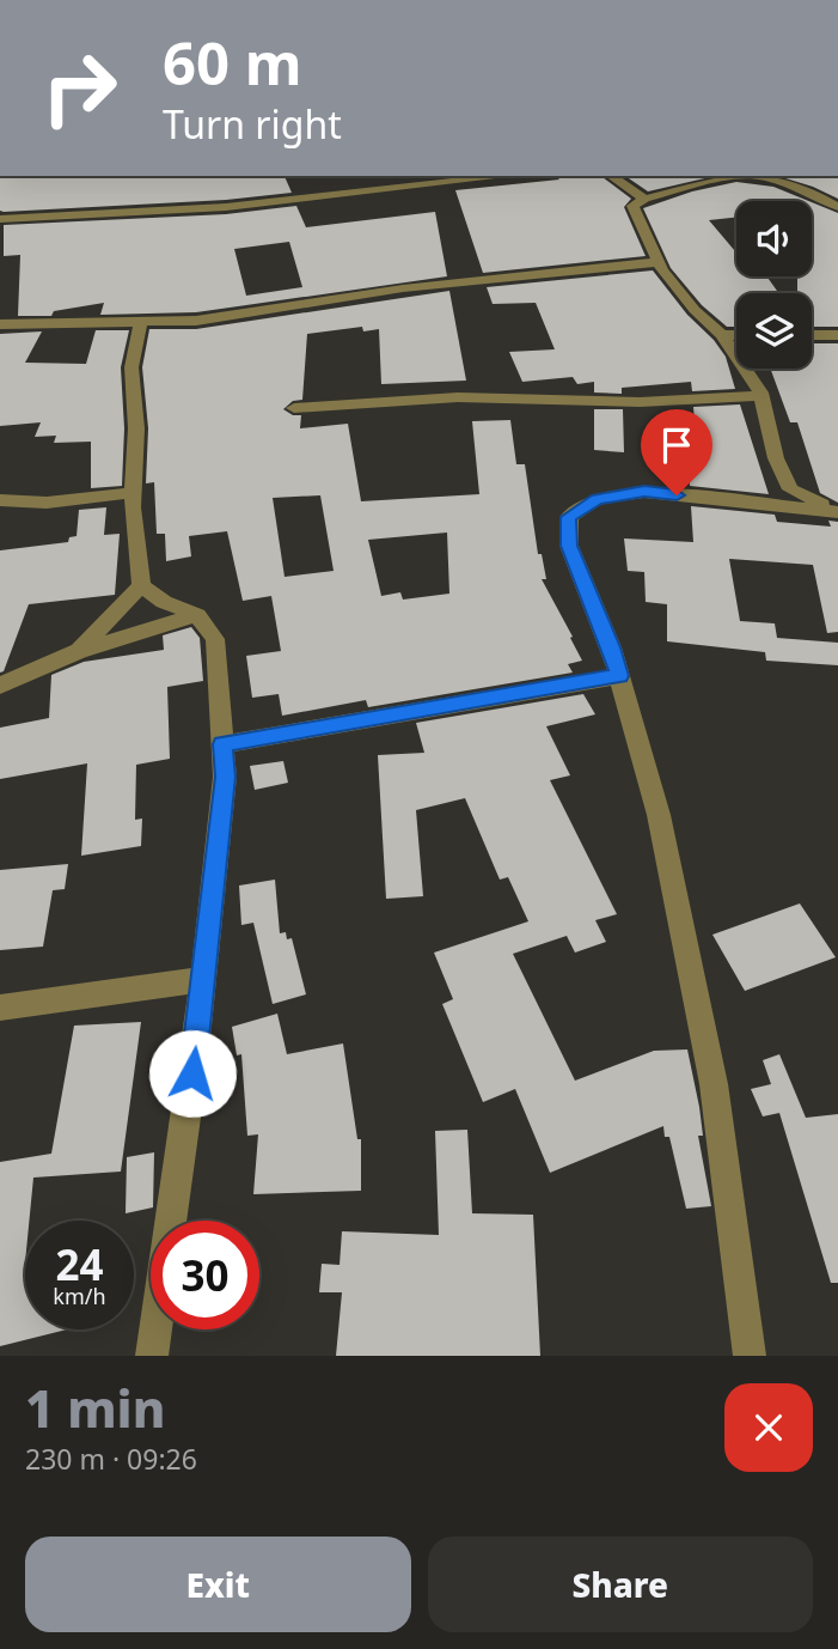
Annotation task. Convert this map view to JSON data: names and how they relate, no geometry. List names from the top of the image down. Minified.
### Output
{"page":{"turn":["60 m","Turn right"],"speed":"24 km/h","limit":"30","heading":["1 min","230 m · 09:26"],"buttons":["Exit","Share"]}}
